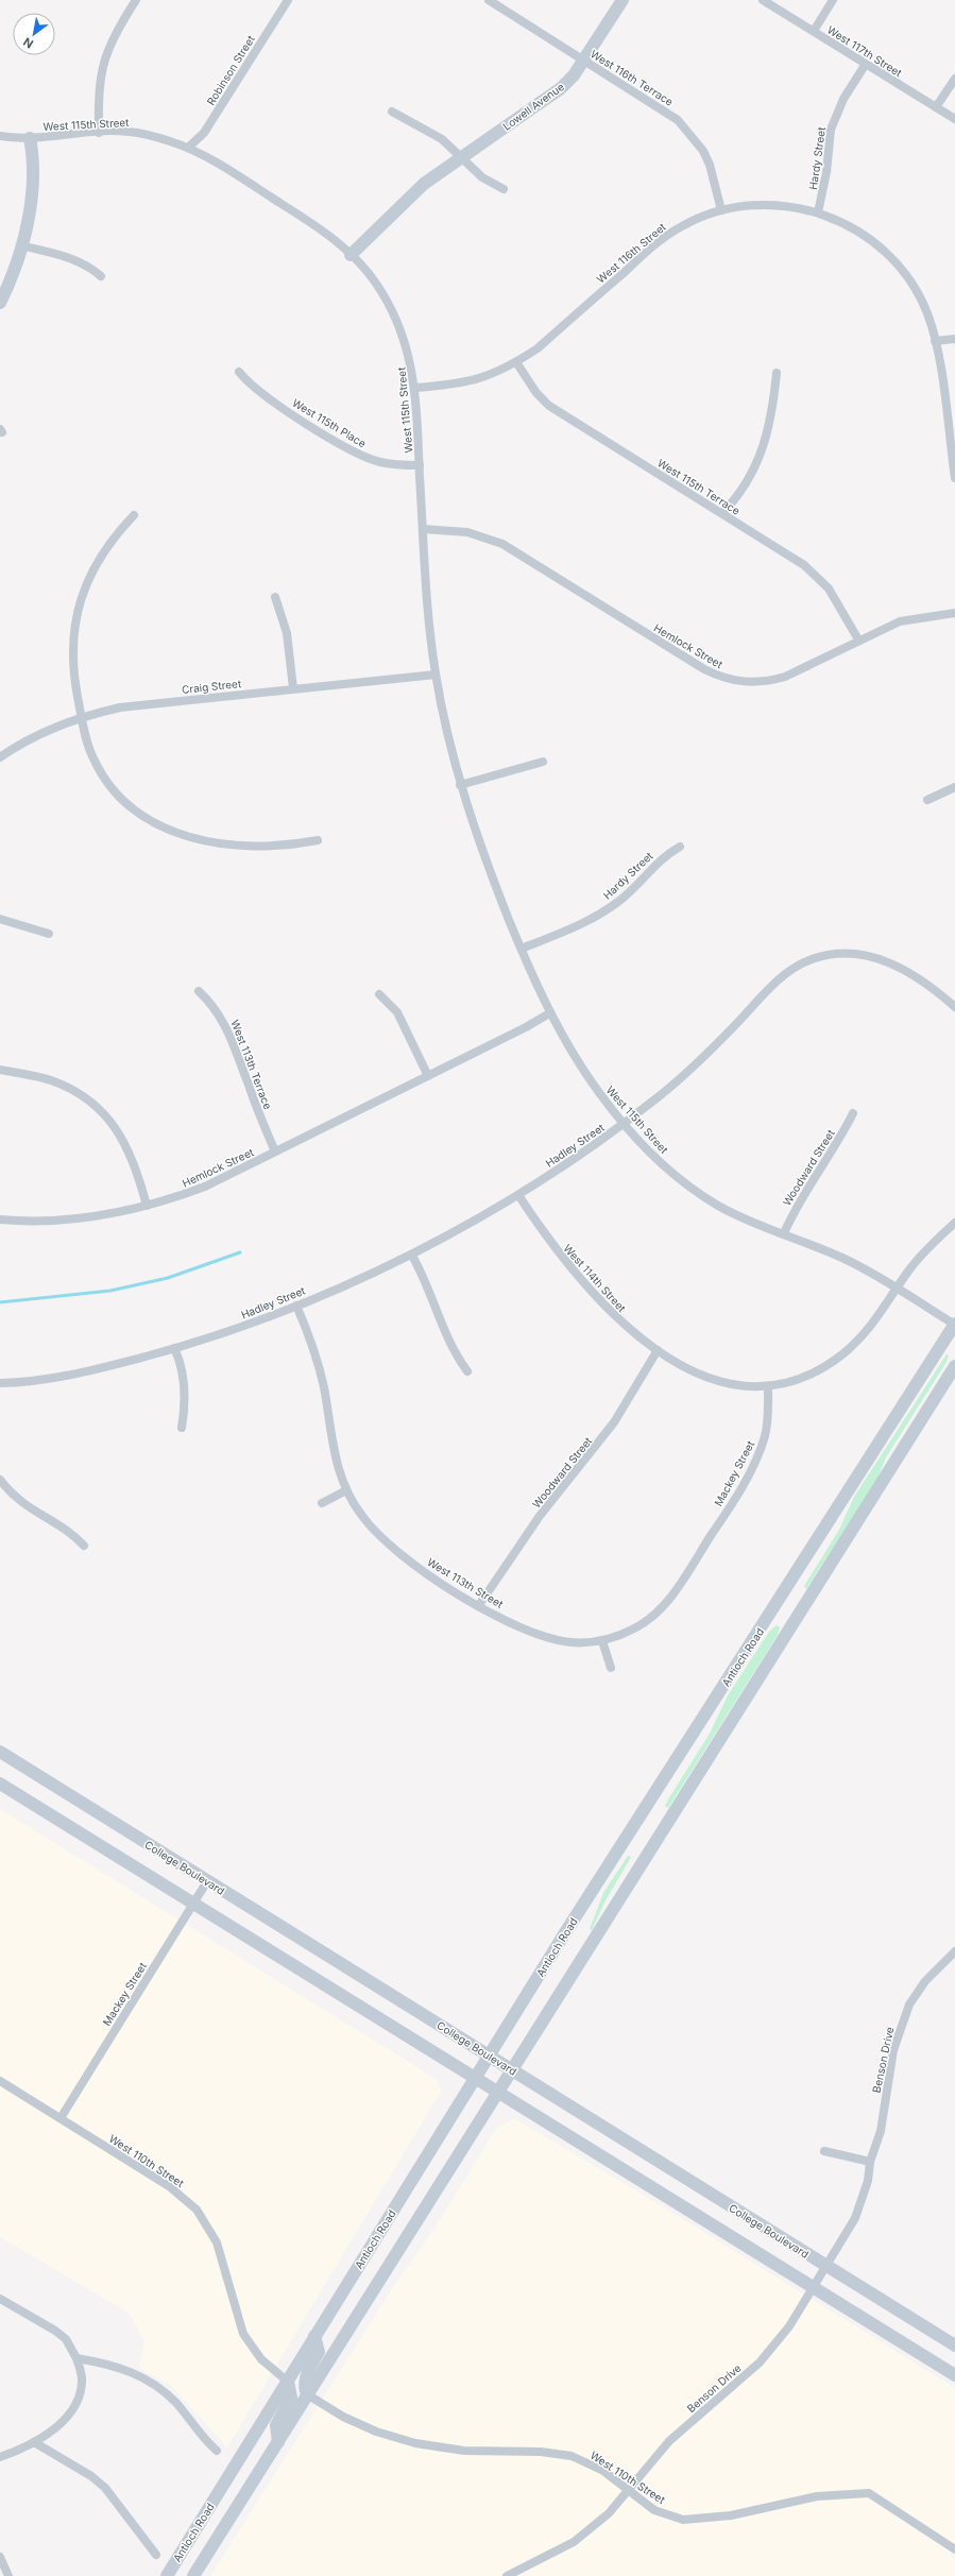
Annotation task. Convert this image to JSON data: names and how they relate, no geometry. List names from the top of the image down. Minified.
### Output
{"streets":{"main road":["Lowell Avenue","Antioch Road","College Boulevard"],"street":["West 117th Street","Robinson Street","West 116th Terrace","West 115th Street","Hardy Street","West 116th Street","West 115th Place","West 115th Terrace","Hemlock Street","Craig Street","West 113th Terrace","Hadley Street","Woodward Street","West 114th Street","Mackey Street","West 113th Street","Benson Drive","West 110th Street"]},"crossings":[["West 117th Street","Hardy Street"],["Robinson Street","West 115th Street"],["West 116th Terrace","Lowell Avenue"],["West 116th Terrace","West 116th Street"],["Lowell Avenue","West 115th Street"],["West 115th Street","Hardy Street"],["West 115th Street","West 116th Street"],["West 115th Street","West 115th Place"],["West 115th Street","Hemlock Street"],["West 115th Street","Craig Street"],["West 115th Street","Hadley Street"],["West 115th Street","Woodward Street"],["West 115th Street","Antioch Road"],["Hardy Street","West 116th Street"],["West 116th Street","West 115th Terrace"],["West 115th Terrace","Hemlock Street"],["Hemlock Street","West 113th Terrace"],["Hadley Street","West 114th Street"],["Hadley Street","West 113th Street"],["Woodward Street","West 114th Street"],["Woodward Street","West 113th Street"],["West 114th Street","Mackey Street"],["Mackey Street","West 113th Street"],["Mackey Street","College Boulevard"],["Mackey Street","West 110th Street"],["Antioch Road","College Boulevard"],["Antioch Road","West 110th Street"],["College Boulevard","Benson Drive"],["Benson Drive","West 110th Street"]],"north":"bottom left"}
